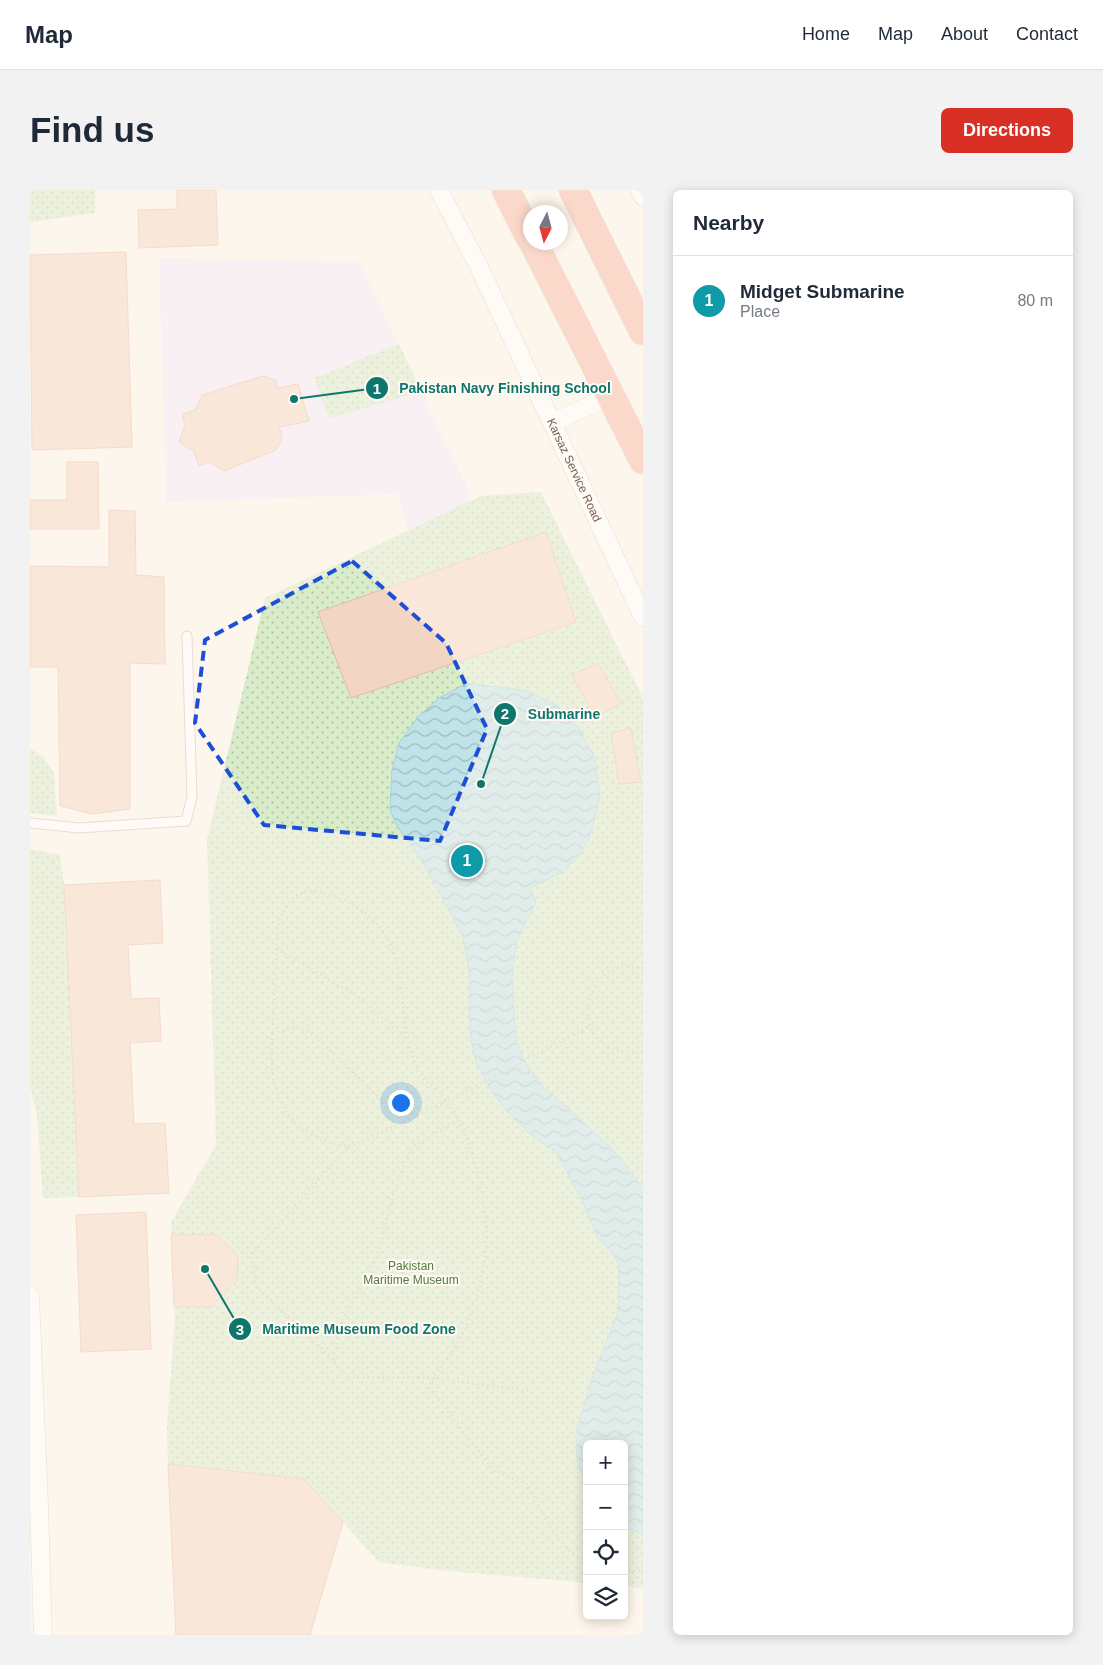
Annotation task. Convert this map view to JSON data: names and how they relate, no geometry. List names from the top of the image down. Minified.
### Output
{"streets":{"street":["Karsaz Service Road"]},"parks":["Pakistan Maritime Museum"],"places":["Pakistan Navy Finishing School","Submarine","Maritime Museum Food Zone"],"north":"bottom","page":{"header":"Map","nav":["Home","Map","About","Contact"],"buttons":"Directions","title":"Find us","heading":"Nearby","list":[{"mark":"1","name":"Midget Submarine","note":"Place","value":"80 m"}],"pins":"1","map_buttons":["+","−"]}}
